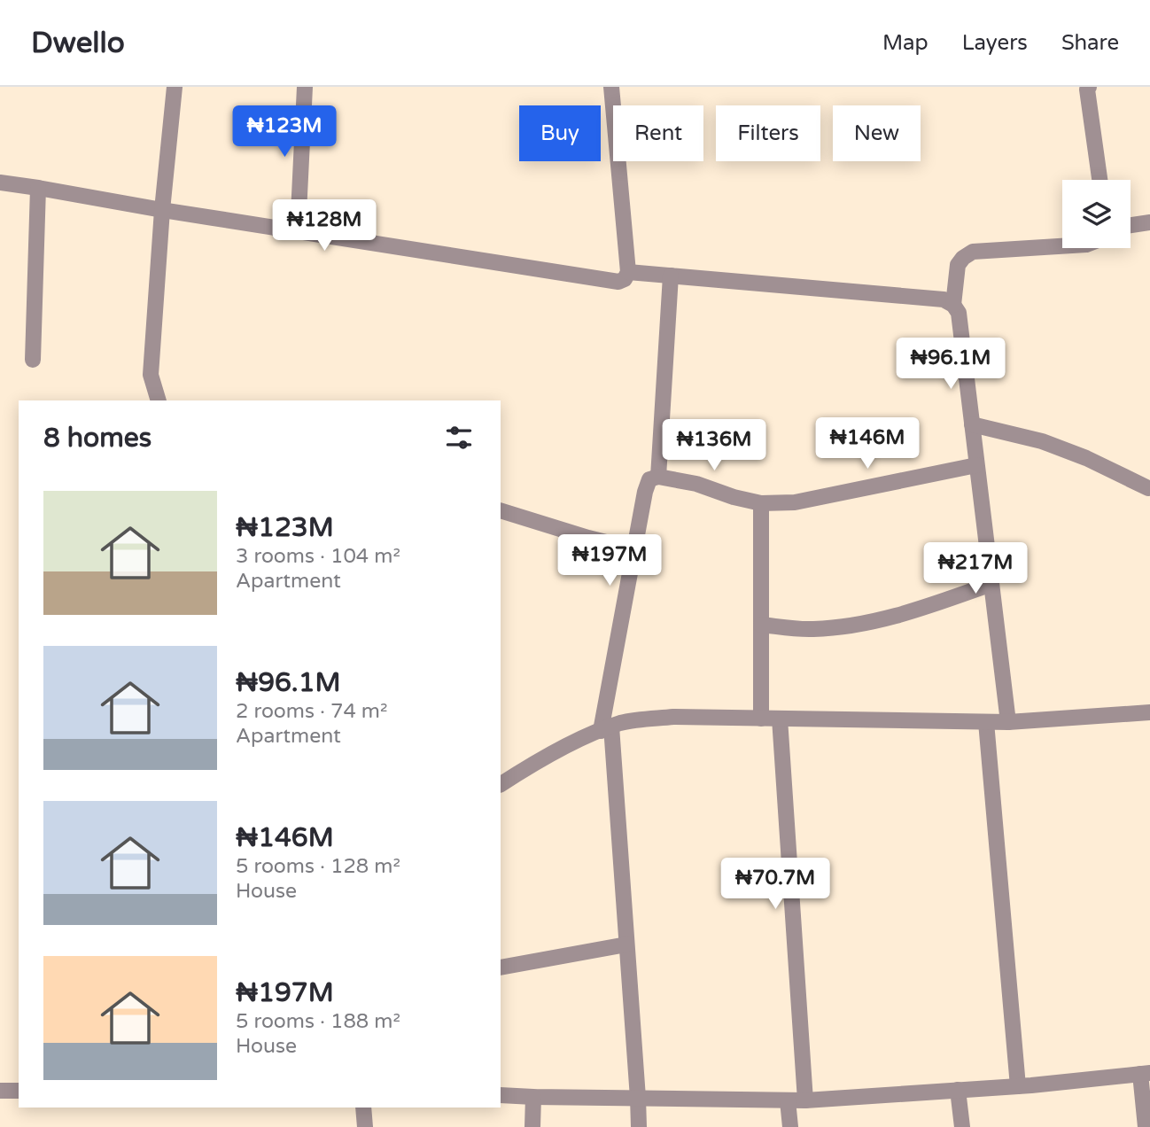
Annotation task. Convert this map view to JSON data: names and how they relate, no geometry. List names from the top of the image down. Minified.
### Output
{"page":{"header":"Dwello","nav":["Map","Layers","Share"],"price":["₦123M","₦128M","₦96.1M","₦146M","₦136M","₦197M","₦217M","₦70.7M"],"chip":["Buy","Rent","Filters","New"],"heading":"8 homes","list":[{"name":"₦123M","note":"3 rooms · 104 m² · Apartment"},{"name":"₦96.1M","note":"2 rooms · 74 m² · Apartment"},{"name":"₦146M","note":"5 rooms · 128 m² · House"},{"name":"₦197M","note":"5 rooms · 188 m² · House"}]}}
